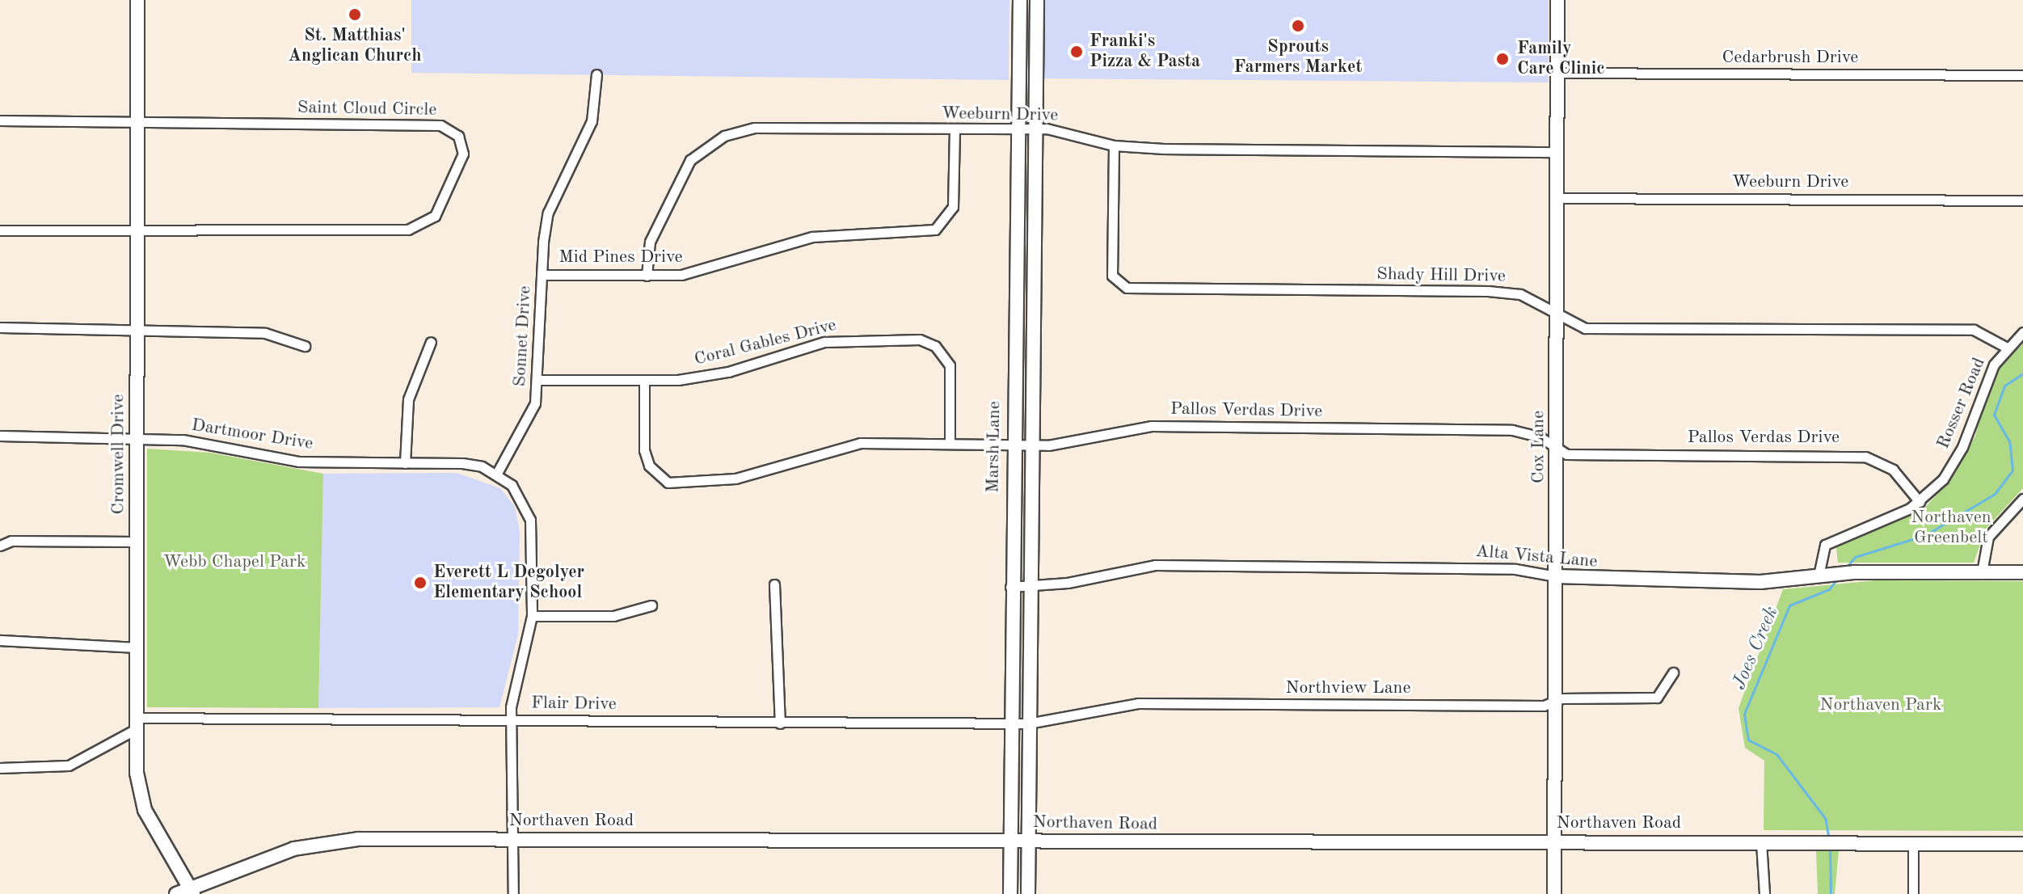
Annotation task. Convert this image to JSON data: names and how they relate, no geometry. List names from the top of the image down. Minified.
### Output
{"streets":{"street":["Cedarbrush Drive","Saint Cloud Circle","Weeburn Drive","Mid Pines Drive","Shady Hill Drive","Sonnet Drive","Coral Gables Drive","Rosser Road","Pallos Verdas Drive","Dartmoor Drive","Marsh Lane","Cox Lane","Cromwell Drive","Alta Vista Lane","Northview Lane","Flair Drive","Northaven Road"]},"crossings":[["Cedarbrush Drive","Cox Lane"],["Saint Cloud Circle","Cromwell Drive"],["Weeburn Drive","Mid Pines Drive"],["Weeburn Drive","Shady Hill Drive"],["Weeburn Drive","Marsh Lane"],["Weeburn Drive","Cox Lane"],["Mid Pines Drive","Sonnet Drive"],["Shady Hill Drive","Rosser Road"],["Shady Hill Drive","Cox Lane"],["Sonnet Drive","Coral Gables Drive"],["Sonnet Drive","Dartmoor Drive"],["Coral Gables Drive","Pallos Verdas Drive"],["Rosser Road","Pallos Verdas Drive"],["Rosser Road","Alta Vista Lane"],["Pallos Verdas Drive","Marsh Lane"],["Pallos Verdas Drive","Cox Lane"],["Dartmoor Drive","Cromwell Drive"],["Marsh Lane","Alta Vista Lane"],["Marsh Lane","Northview Lane"],["Marsh Lane","Flair Drive"],["Marsh Lane","Northaven Road"],["Cox Lane","Alta Vista Lane"],["Cox Lane","Northview Lane"],["Cox Lane","Northaven Road"],["Cromwell Drive","Flair Drive"],["Cromwell Drive","Northaven Road"],["Northview Lane","Flair Drive"]],"water":["Joes Creek"],"parks":["Northaven Greenbelt","Webb Chapel Park","Northaven Park"],"places":["St. Matthias' Anglican Church","Sprouts Farmers Market","Franki's Pizza & Pasta","Family Care Clinic","Everett L Degolyer Elementary School"]}
